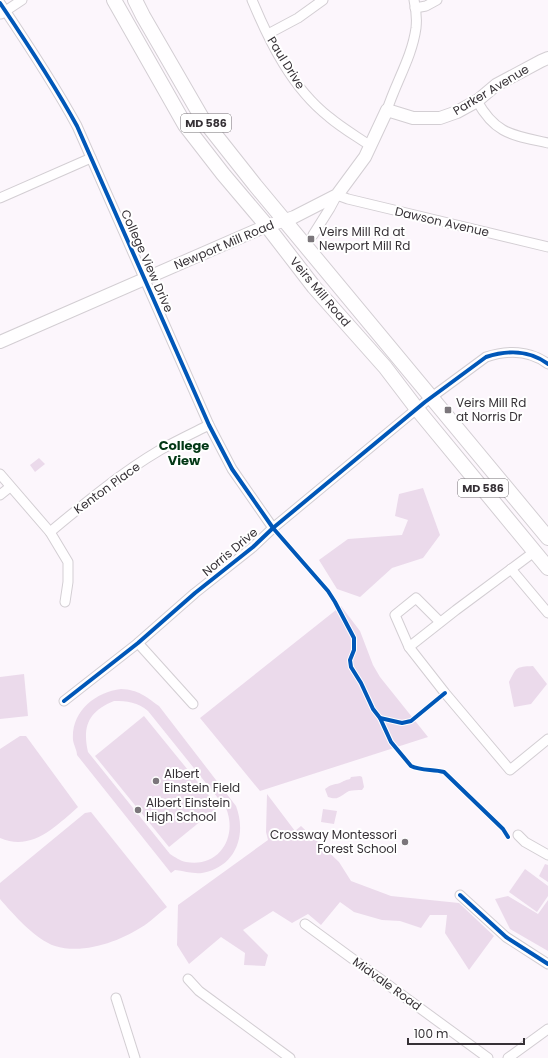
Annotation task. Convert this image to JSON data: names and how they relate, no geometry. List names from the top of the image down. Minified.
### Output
{"streets":{"main road":["MD 586","Veirs Mill Road"],"street":["Paul Drive","Parker Avenue","Dawson Avenue","Newport Mill Road","College View Drive","Kenton Place","Norris Drive","Midvale Road"]},"crossings":[["Paul Drive","Newport Mill Road"],["Parker Avenue","Newport Mill Road"],["Dawson Avenue","Newport Mill Road"],["Newport Mill Road","College View Drive"],["Newport Mill Road","Veirs Mill Road"],["College View Drive","Kenton Place"],["College View Drive","Norris Drive"],["Veirs Mill Road","Norris Drive"]],"districts":["College View"],"places":{"transit":["Veirs Mill Rd at Newport Mill Rd","Veirs Mill Rd at Norris Dr"],"other":["Albert Einstein Field","Albert Einstein High School","Crossway Montessori Forest School"]},"scale_bar":"100 m"}
